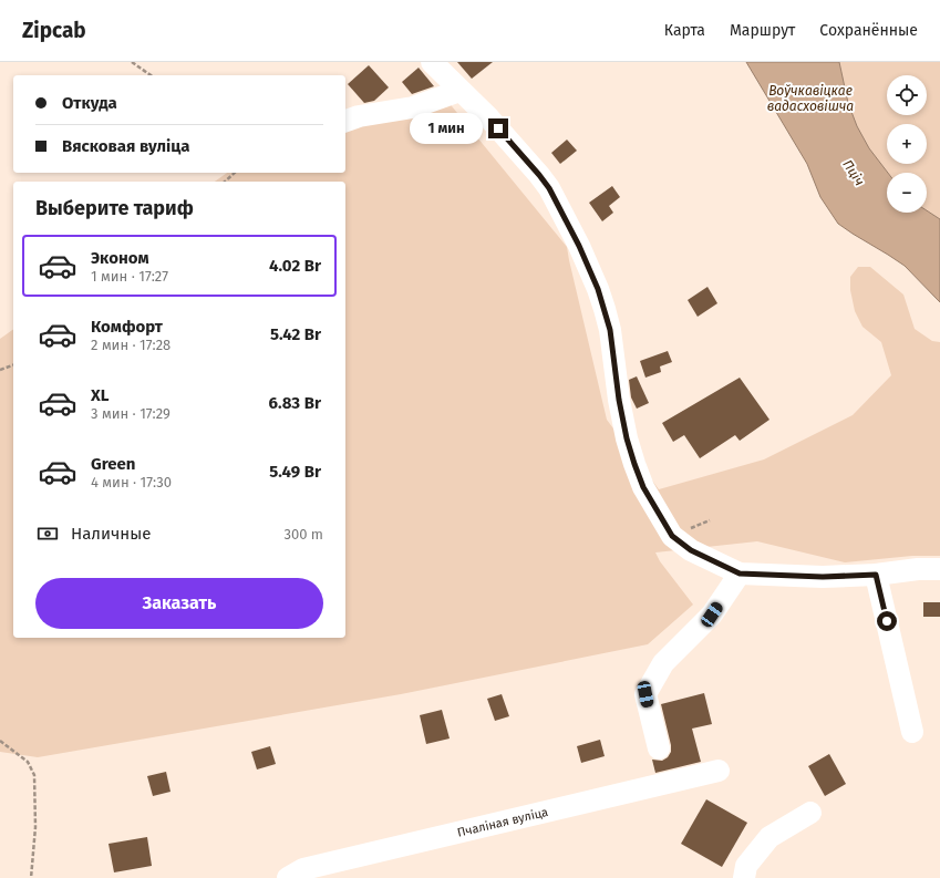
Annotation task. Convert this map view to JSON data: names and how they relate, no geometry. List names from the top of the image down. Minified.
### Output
{"streets":{"street":["Пчаліная вуліца"]},"water":["Воўчкавіцкае вадасховішча","Пціч"],"page":{"header":"Zipcab","nav":["Карта","Маршрут","Сохранённые"],"map_buttons":["+","−"],"banner":["Откуда","Вясковая вуліца"],"bubble":"1 мин","heading":"Выберите тариф","list":[{"name":"Эконом","note":"1 мин · 17:27","value":"4.02 Br"},{"name":"Комфорт","note":"2 мин · 17:28","value":"5.42 Br"},{"name":"XL","note":"3 мин · 17:29","value":"6.83 Br"},{"name":"Green","note":"4 мин · 17:30","value":"5.49 Br"}],"pay":["Наличные","300 m"],"buttons":"Заказать"}}
